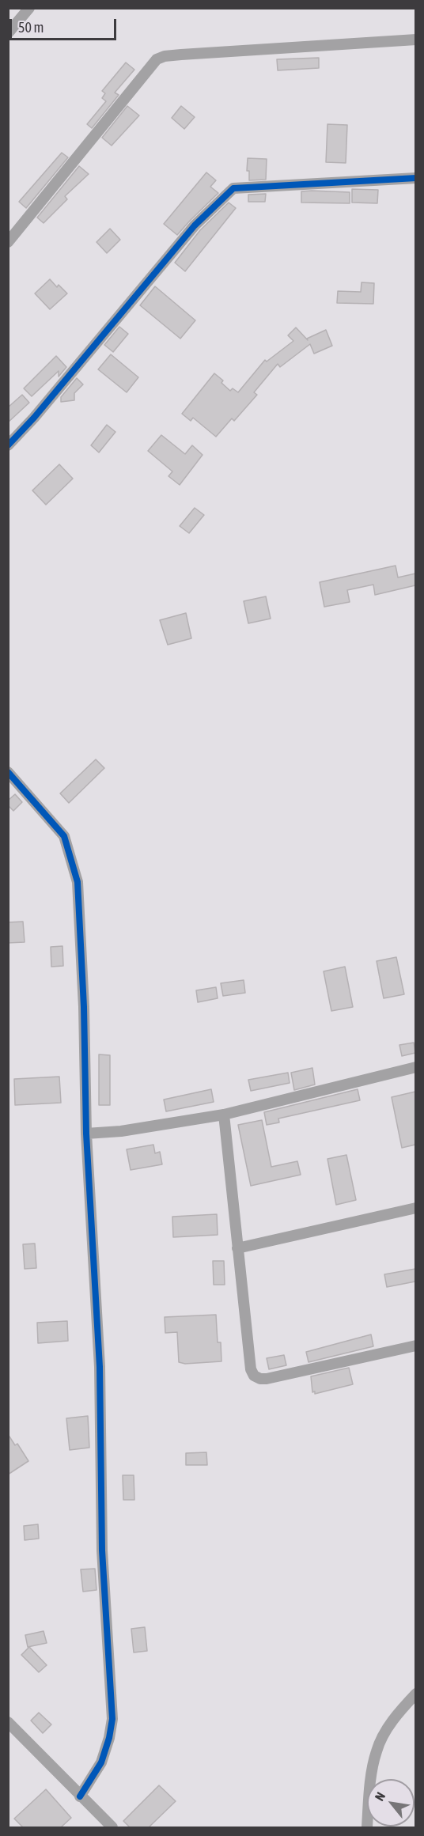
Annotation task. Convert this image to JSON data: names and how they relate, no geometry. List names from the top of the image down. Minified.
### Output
{"scale_bar":"50 m","north":"top left"}
